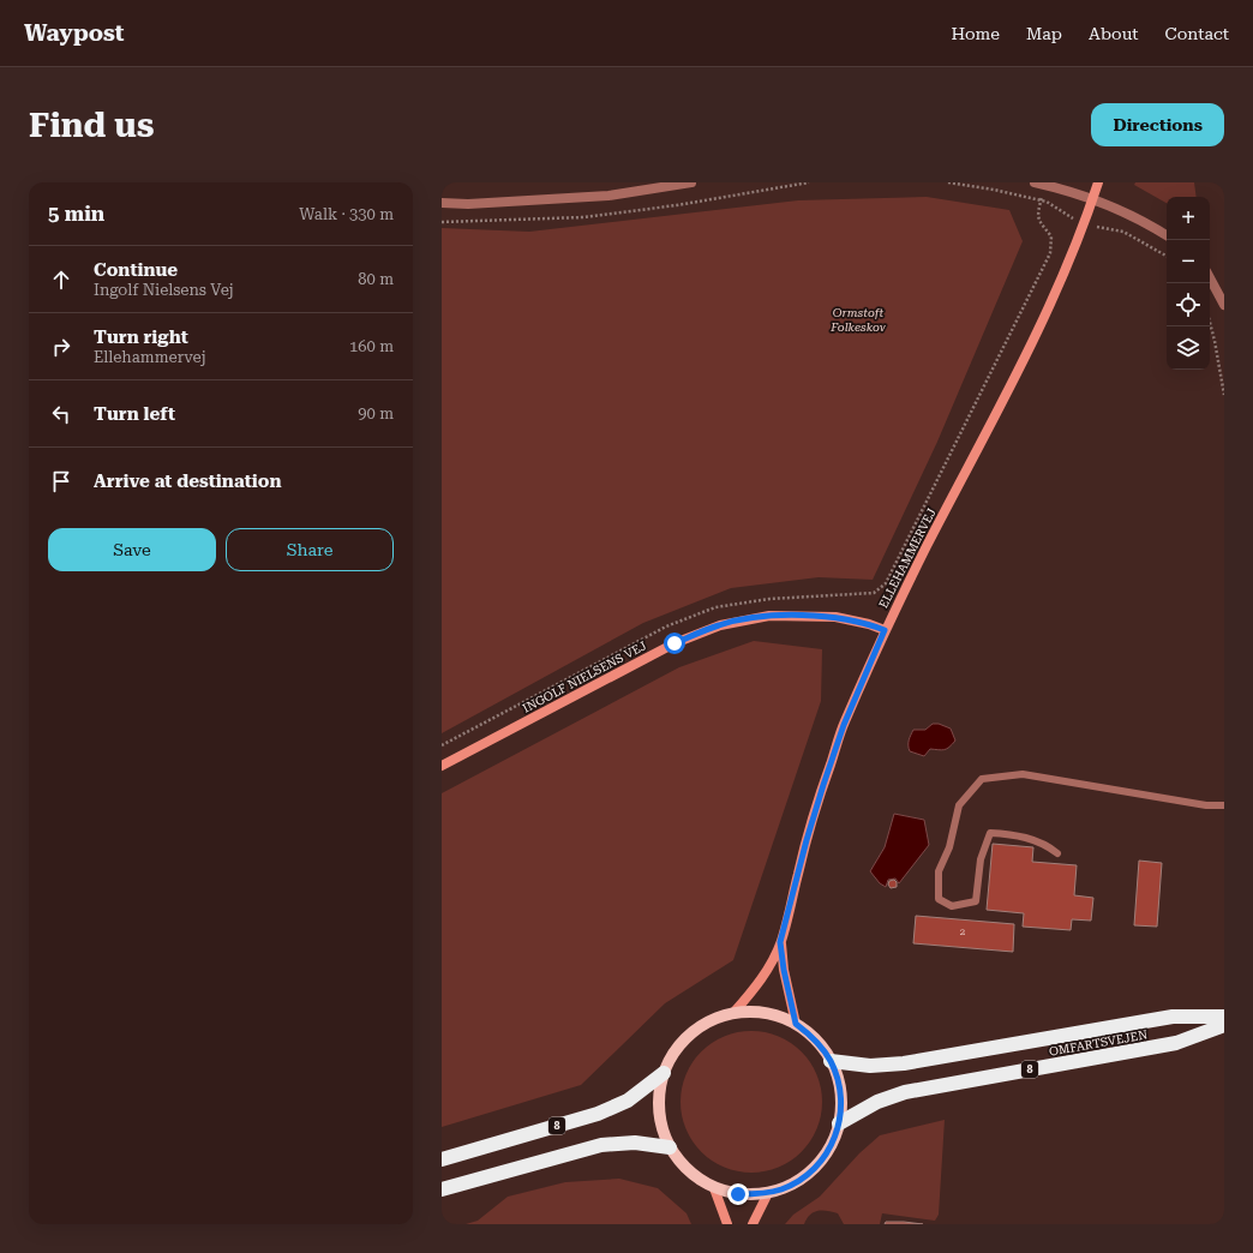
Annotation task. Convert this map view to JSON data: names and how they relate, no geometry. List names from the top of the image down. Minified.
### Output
{"streets":{"highway":["OMFARTSVEJEN","8"],"street":["ELLEHAMMERVEJ","INGOLF NIELSENS VEJ"]},"crossings":[["ELLEHAMMERVEJ","INGOLF NIELSENS VEJ"],["ELLEHAMMERVEJ","8"],["OMFARTSVEJEN","8"]],"parks":["Ormstoft Folkeskov"],"house_numbers":["2"],"page":{"header":"Waypost","nav":["Home","Map","About","Contact"],"buttons":["Directions",["Save","Share"]],"title":"Find us","heading":["5 min","Walk · 330 m"],"map_buttons":["+","−"],"list":[["Continue","Ingolf Nielsens Vej","80 m"],["Turn right","Ellehammervej","160 m"],["Turn left","90 m"],"Arrive at destination"]}}
